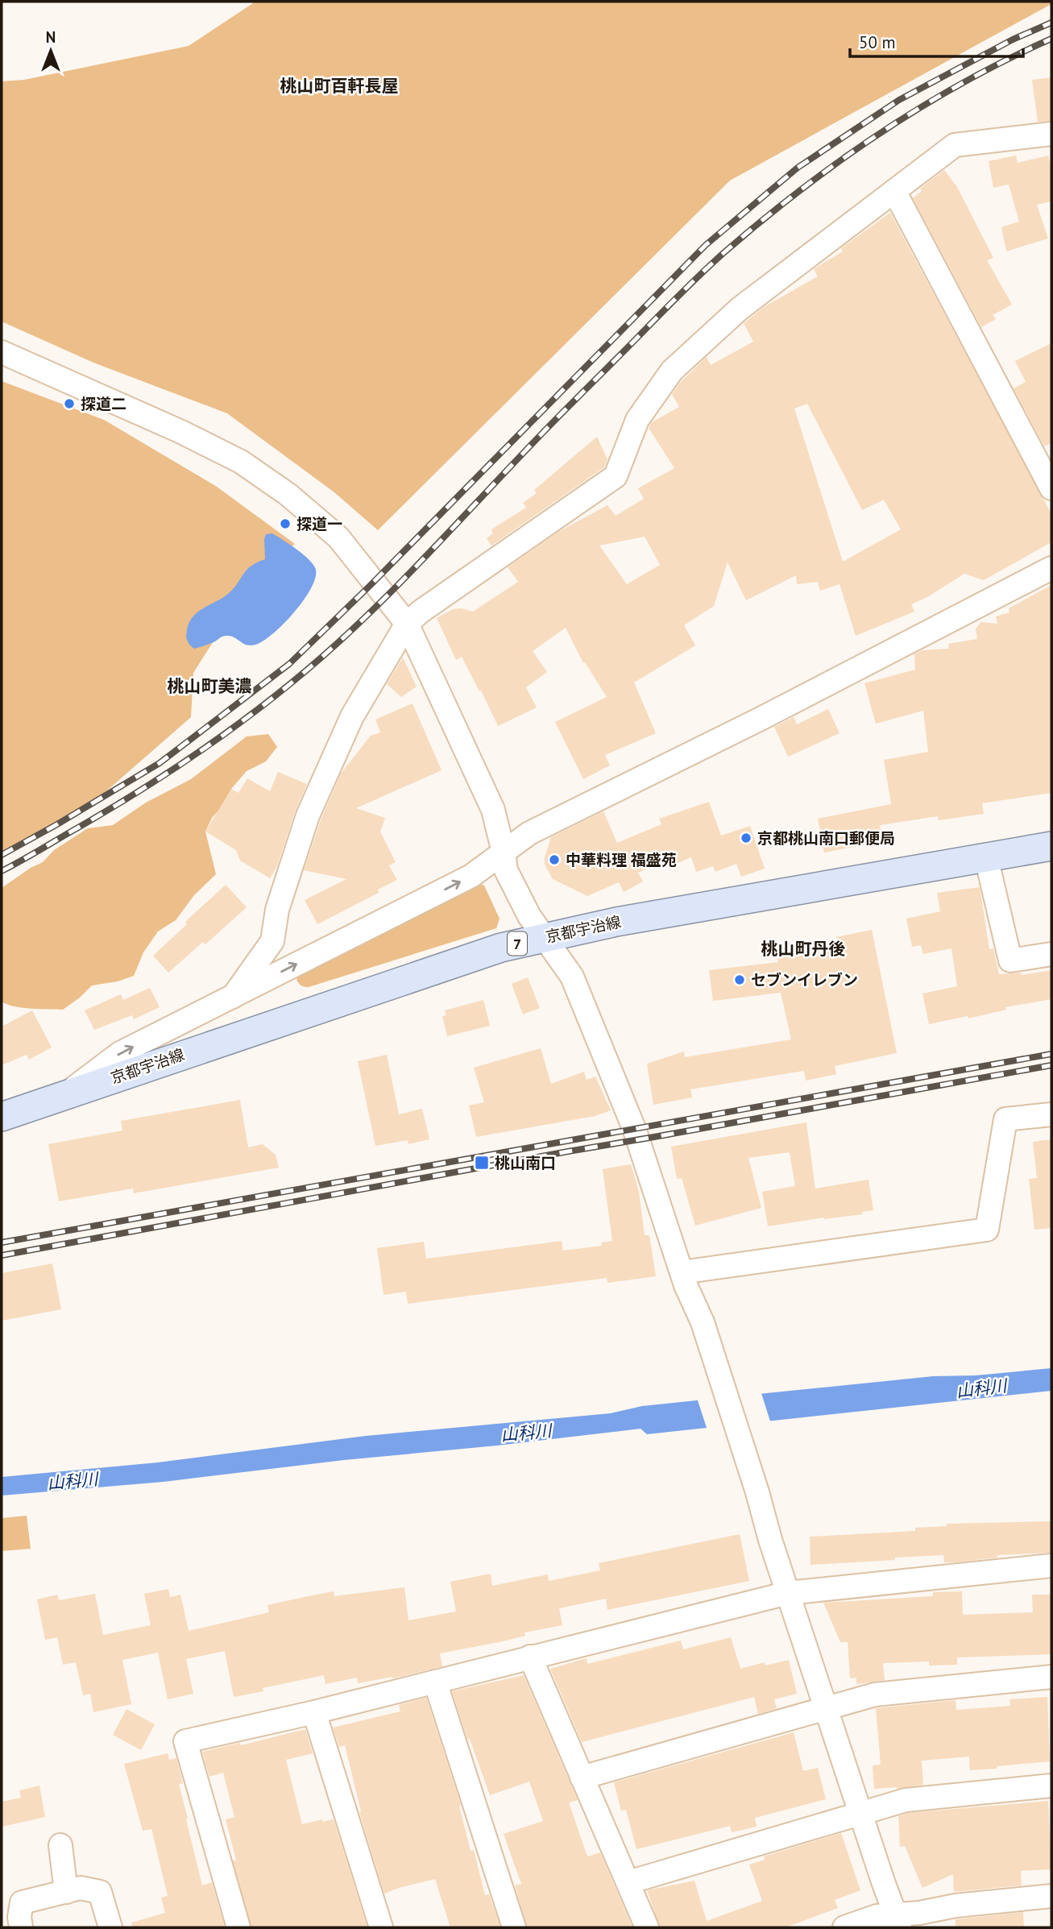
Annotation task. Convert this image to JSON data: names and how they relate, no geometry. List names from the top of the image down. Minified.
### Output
{"streets":{"main road":["京都宇治線","7"]},"districts":["桃山町百軒長屋","桃山町美濃","桃山町丹後"],"water":["山科川"],"places":{"other":["探道二","探道一","京都桃山南口郵便局","中華料理 福盛苑","セブンイレブン"],"transit":["桃山南口"]},"scale_bar":"50 m","north":"top"}
